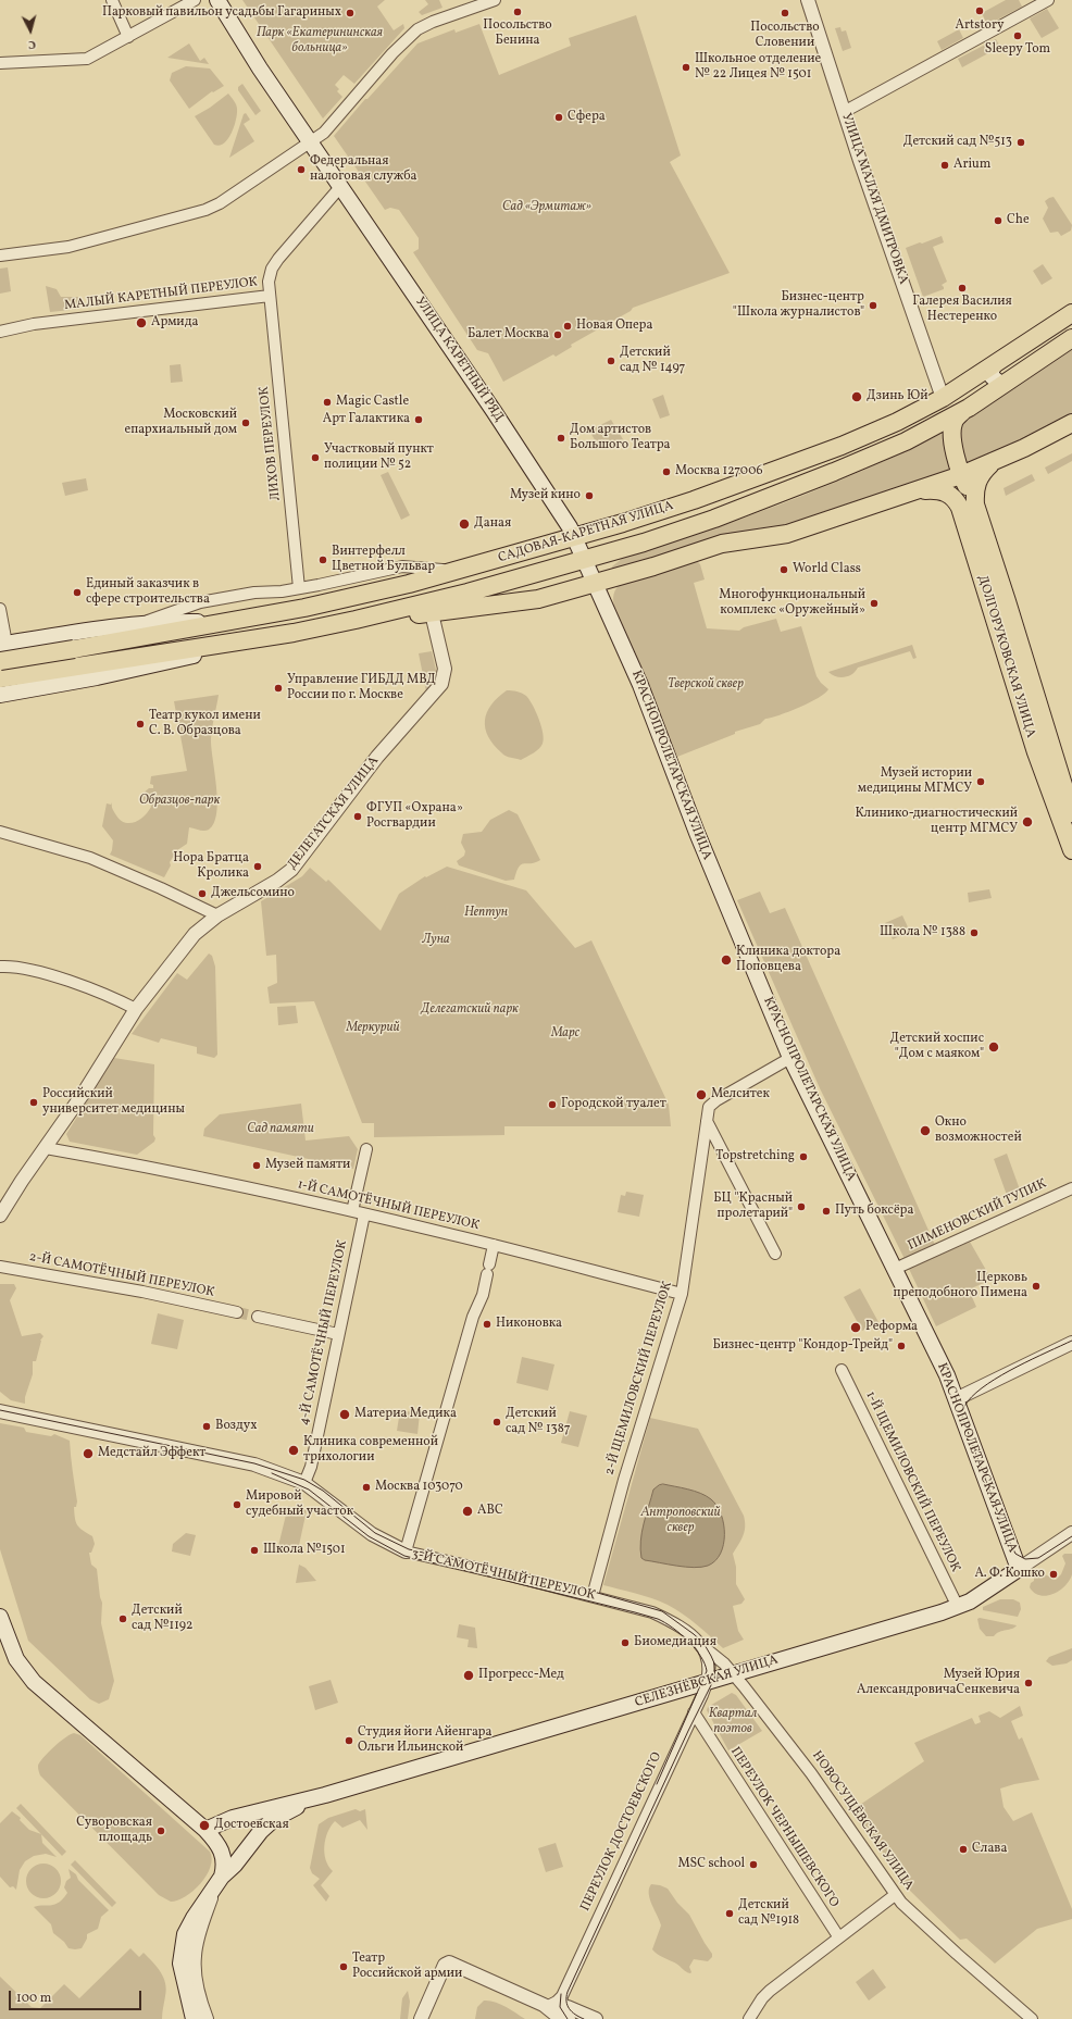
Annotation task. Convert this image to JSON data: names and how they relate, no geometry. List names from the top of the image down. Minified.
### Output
{"streets":{"main road":["УЛИЦА КАРЕТНЫЙ РЯД","САДОВАЯ-КАРЕТНАЯ УЛИЦА","ДОЛГОРУКОВСКАЯ УЛИЦА","КРАСНОПРОЛЕТАРСКАЯ УЛИЦА","СЕЛЕЗНЁВСКАЯ УЛИЦА"],"street":["УЛИЦА МАЛАЯ ДМИТРОВКА","МАЛЫЙ КАРЕТНЫЙ ПЕРЕУЛОК","ЛИХОВ ПЕРЕУЛОК","ДЕЛЕГАТСКАЯ УЛИЦА","1-Й САМОТЁЧНЫЙ ПЕРЕУЛОК","ПИМЕНОВСКИЙ ТУПИК","2-Й САМОТЁЧНЫЙ ПЕРЕУЛОК","4-Й САМОТЁЧНЫЙ ПЕРЕУЛОК","2-Й ЩЕМИЛОВСКИЙ ПЕРЕУЛОК","1-Й ЩЕМИЛОВСКИЙ ПЕРЕУЛОК","3-Й САМОТЁЧНЫЙ ПЕРЕУЛОК","НОВОСУЩЁВСКАЯ УЛИЦА","ПЕРЕУЛОК ЧЕРНЫШЕВСКОГО","ПЕРЕУЛОК ДОСТОЕВСКОГО"]},"crossings":[["УЛИЦА МАЛАЯ ДМИТРОВКА","САДОВАЯ-КАРЕТНАЯ УЛИЦА"],["МАЛЫЙ КАРЕТНЫЙ ПЕРЕУЛОК","УЛИЦА КАРЕТНЫЙ РЯД"],["МАЛЫЙ КАРЕТНЫЙ ПЕРЕУЛОК","ЛИХОВ ПЕРЕУЛОК"],["УЛИЦА КАРЕТНЫЙ РЯД","САДОВАЯ-КАРЕТНАЯ УЛИЦА"],["УЛИЦА КАРЕТНЫЙ РЯД","КРАСНОПРОЛЕТАРСКАЯ УЛИЦА"],["САДОВАЯ-КАРЕТНАЯ УЛИЦА","ДОЛГОРУКОВСКАЯ УЛИЦА"],["САДОВАЯ-КАРЕТНАЯ УЛИЦА","КРАСНОПРОЛЕТАРСКАЯ УЛИЦА"],["САДОВАЯ-КАРЕТНАЯ УЛИЦА","ДЕЛЕГАТСКАЯ УЛИЦА"],["КРАСНОПРОЛЕТАРСКАЯ УЛИЦА","ПИМЕНОВСКИЙ ТУПИК"],["КРАСНОПРОЛЕТАРСКАЯ УЛИЦА","2-Й ЩЕМИЛОВСКИЙ ПЕРЕУЛОК"],["КРАСНОПРОЛЕТАРСКАЯ УЛИЦА","СЕЛЕЗНЁВСКАЯ УЛИЦА"],["ДЕЛЕГАТСКАЯ УЛИЦА","1-Й САМОТЁЧНЫЙ ПЕРЕУЛОК"],["1-Й САМОТЁЧНЫЙ ПЕРЕУЛОК","4-Й САМОТЁЧНЫЙ ПЕРЕУЛОК"],["1-Й САМОТЁЧНЫЙ ПЕРЕУЛОК","2-Й ЩЕМИЛОВСКИЙ ПЕРЕУЛОК"],["4-Й САМОТЁЧНЫЙ ПЕРЕУЛОК","3-Й САМОТЁЧНЫЙ ПЕРЕУЛОК"],["2-Й ЩЕМИЛОВСКИЙ ПЕРЕУЛОК","3-Й САМОТЁЧНЫЙ ПЕРЕУЛОК"],["1-Й ЩЕМИЛОВСКИЙ ПЕРЕУЛОК","СЕЛЕЗНЁВСКАЯ УЛИЦА"],["3-Й САМОТЁЧНЫЙ ПЕРЕУЛОК","НОВОСУЩЁВСКАЯ УЛИЦА"],["СЕЛЕЗНЁВСКАЯ УЛИЦА","НОВОСУЩЁВСКАЯ УЛИЦА"],["СЕЛЕЗНЁВСКАЯ УЛИЦА","ПЕРЕУЛОК ДОСТОЕВСКОГО"],["ПЕРЕУЛОК ЧЕРНЫШЕВСКОГО","ПЕРЕУЛОК ДОСТОЕВСКОГО"]],"parks":["Парк «Екатерининская больница»","Сад «Эрмитаж»","Тверской сквер","Образцов-парк","Нептун","Луна","Делегатский парк","Меркурий","Марс","Сад памяти","Антроповский сквер","Квартал поэтов"],"places":["Artstory","Посольство Бенина","Парковый павильон усадьбы Гагариных","Посольство Словении","Sleepy Tom","Школьное отделение № 22 Лицея № 1501","Сфера","Детский сад №513","Arium","Федеральная налоговая служба","Che","Галерея Василия Нестеренко","Бизнес-центр \"Школа журналистов\"","Армида","Новая Опера","Балет Москва","Детский сад № 1497","Дзинь Юй","Magic Castle","Арт Галактика","Московский епархиальный дом","Дом артистов Большого Театра","Участковый пункт полиции № 52","Москва 127006","Музей кино","Даная","Винтерфелл Цветной Бульвар","World Class","Единый заказчик в сфере строительства","Многофункциональный комплекс «Оружейный»","Управление ГИБДД МВД России по г. Москве","Театр кукол имени С. В. Образцова","Музей истории медицины МГМСУ","ФГУП «Охрана» Росгвардии","Клинико-диагностический центр МГМСУ","Нора Братца Кролика","Джельсомино","Школа № 1388","Клиника доктора Поповцева","Детский хоспис \"Дом с маяком\"","Мелситек","Российский университет медицины","Городской туалет","Окно возможностей","Topstretching","Музей памяти","БЦ \"Красный пролетарий\"","Путь боксёра","Церковь преподобного Пимена","Никоновка","Реформа","Бизнес-центр \"Кондор-Трейд\"","Материа Медика","Детский сад № 1387","Воздух","Клиника современной трихологии","Медстайл Эффект","Москва 103070","Мировой судебный участок","ABC","Школа №1501","А. Ф. Кошко","Детский сад №1192","Биомедиация","Прогресс-Мед","Музей Юрия АлександровичаСенкевича","Студия йоги Айенгара Ольги Ильинской","Достоевская","Суворовская площадь","Слава","MSC school","Детский сад №1918","Театр Российской армии"],"scale_bar":"100 m","north":"bottom"}
